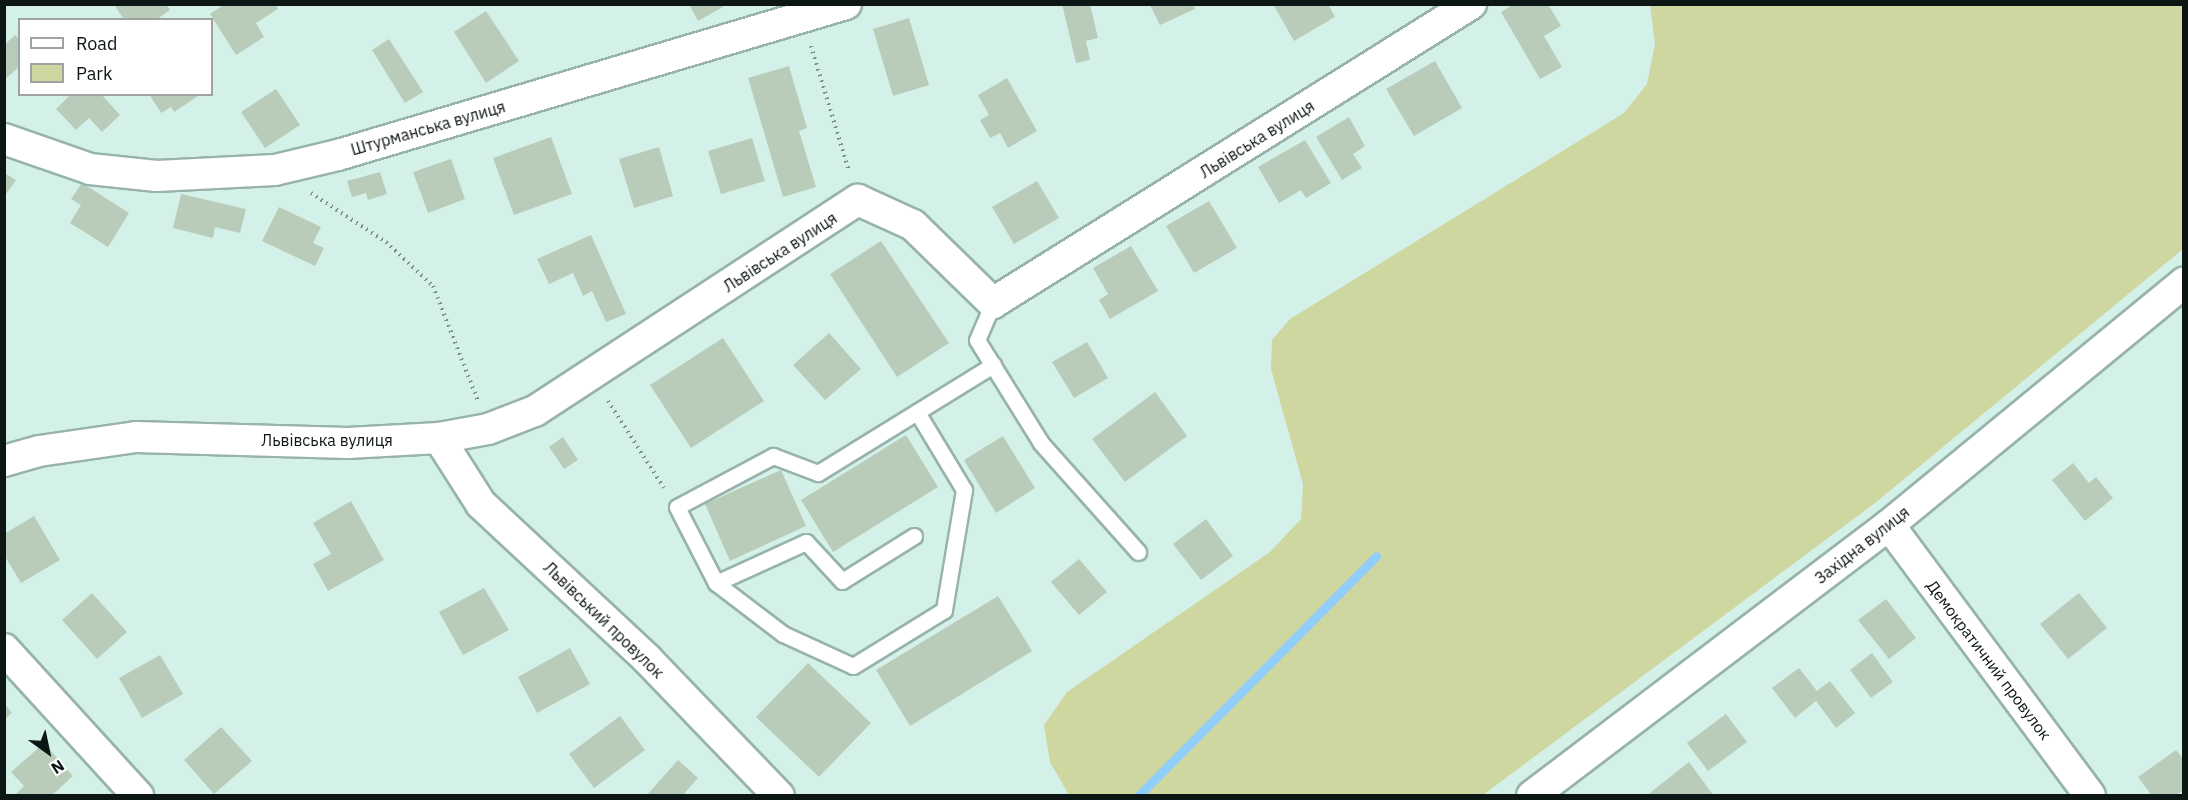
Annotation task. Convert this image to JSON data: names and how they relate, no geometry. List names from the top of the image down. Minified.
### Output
{"streets":{"street":["Штурманська вулиця","Львівська вулиця","Західна вулиця","Львівський провулок","Демократичний провулок"]},"crossings":[["Львівська вулиця","Львівський провулок"],["Західна вулиця","Демократичний провулок"]],"legend":["Road","Park"],"north":"bottom right"}
